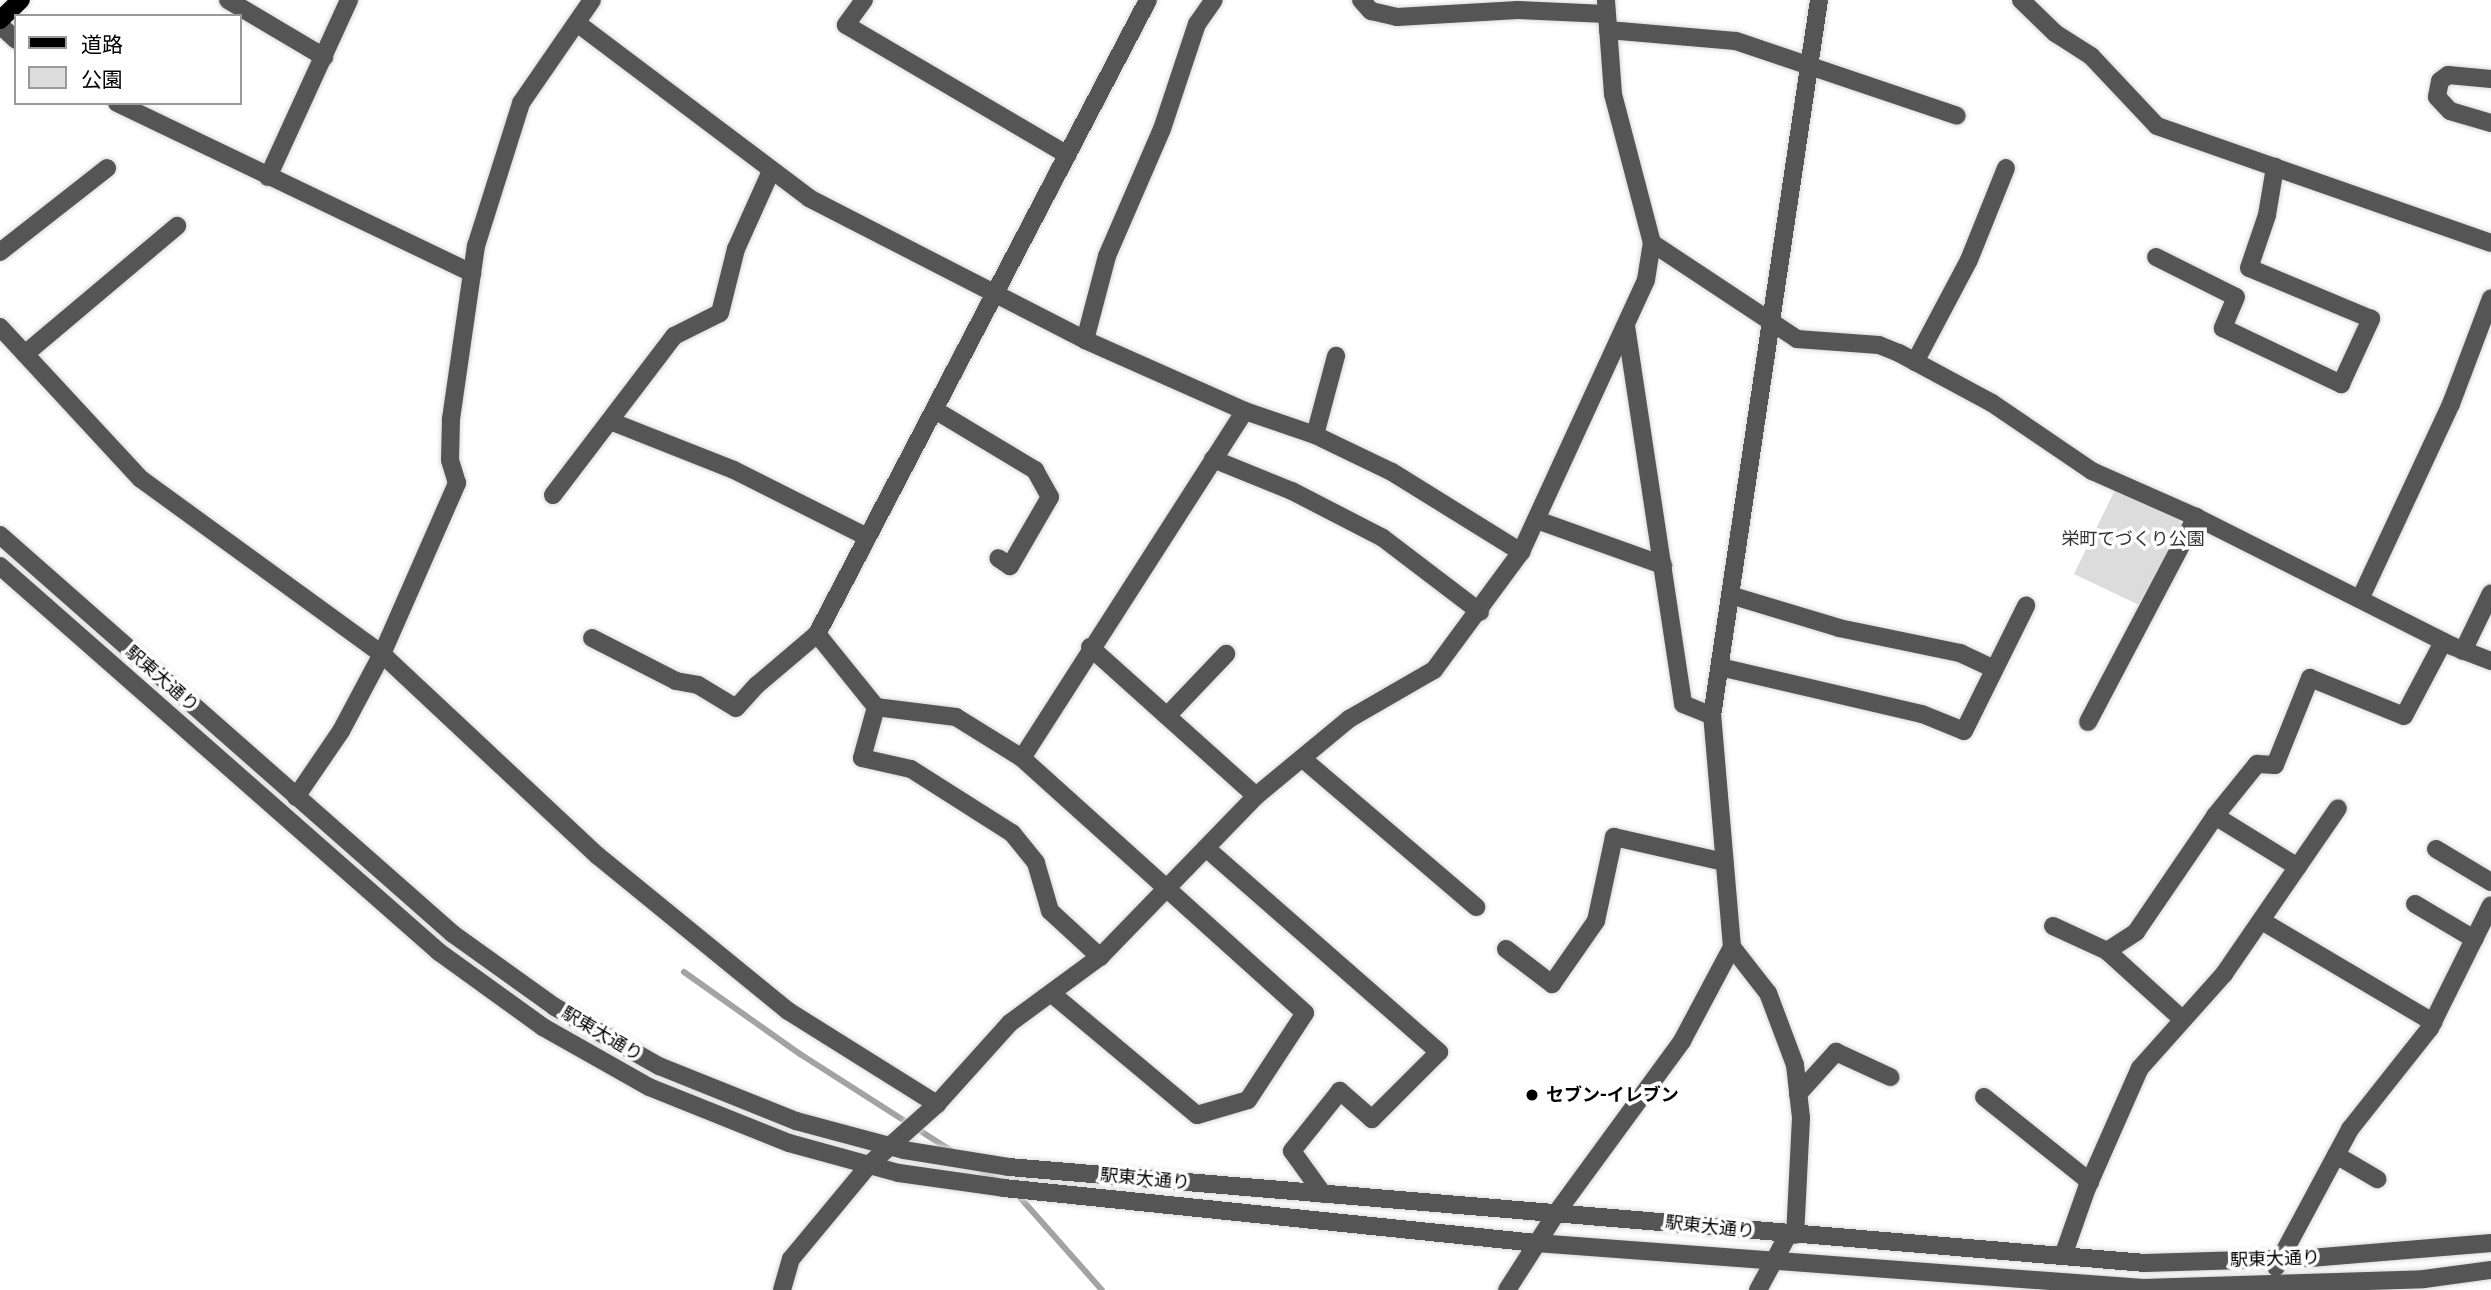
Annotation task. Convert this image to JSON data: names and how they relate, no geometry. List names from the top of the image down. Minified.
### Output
{"streets":{"street":["駅東大通り"]},"parks":["栄町てづくり公園"],"places":["セブン-イレブン"],"legend":["道路","公園"]}
